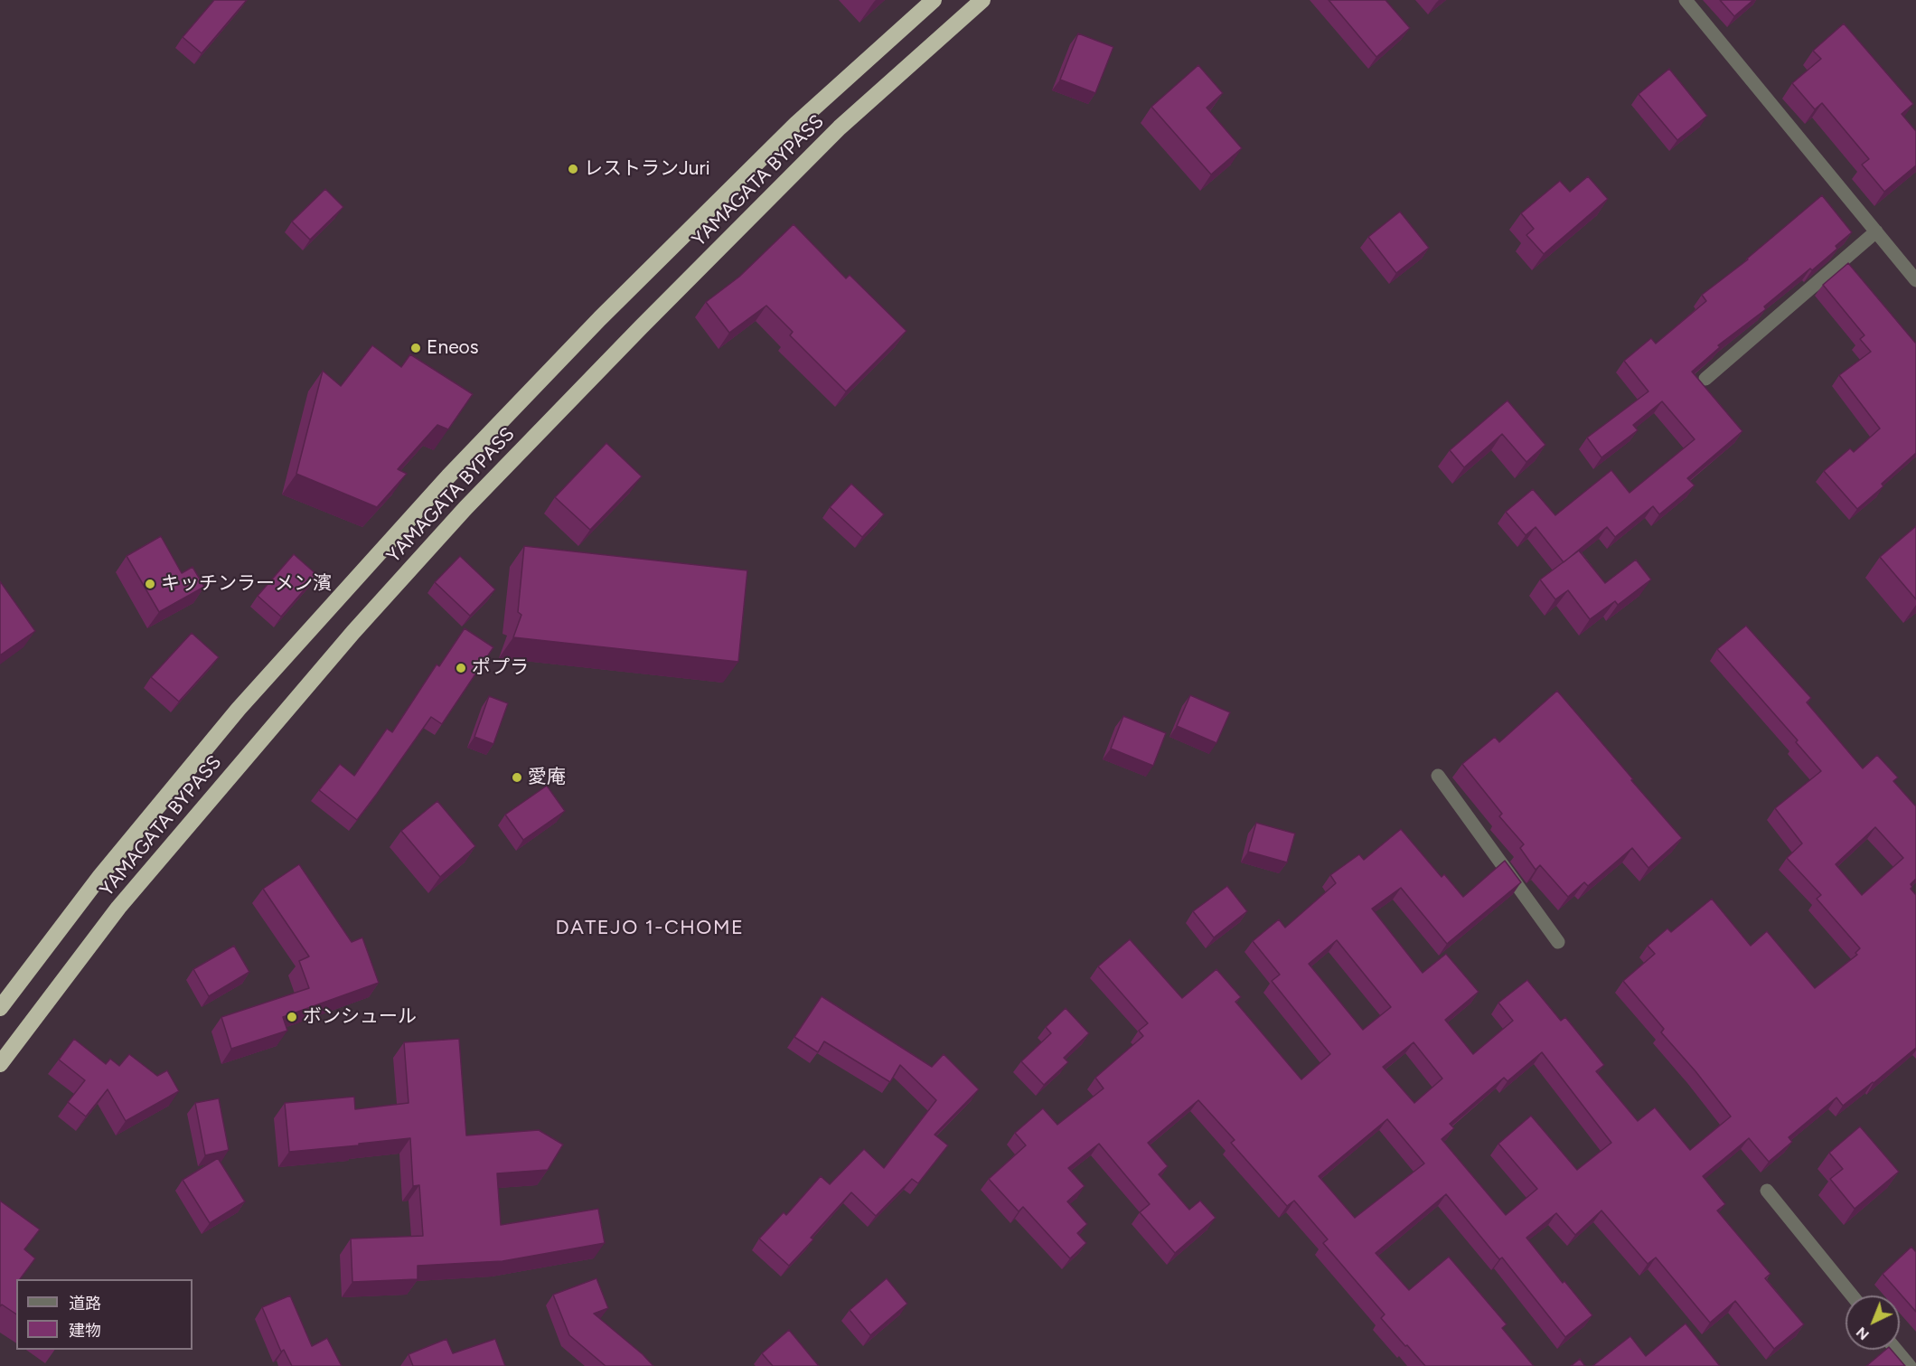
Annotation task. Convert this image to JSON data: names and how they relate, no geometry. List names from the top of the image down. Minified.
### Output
{"streets":{"highway":["YAMAGATA BYPASS"]},"districts":["DATEJO 1-CHOME"],"places":["レストランJuri","Eneos","キッチンラーメン濱","ポプラ","愛庵","ボンシュール"],"legend":["道路","建物"],"north":"bottom left"}
